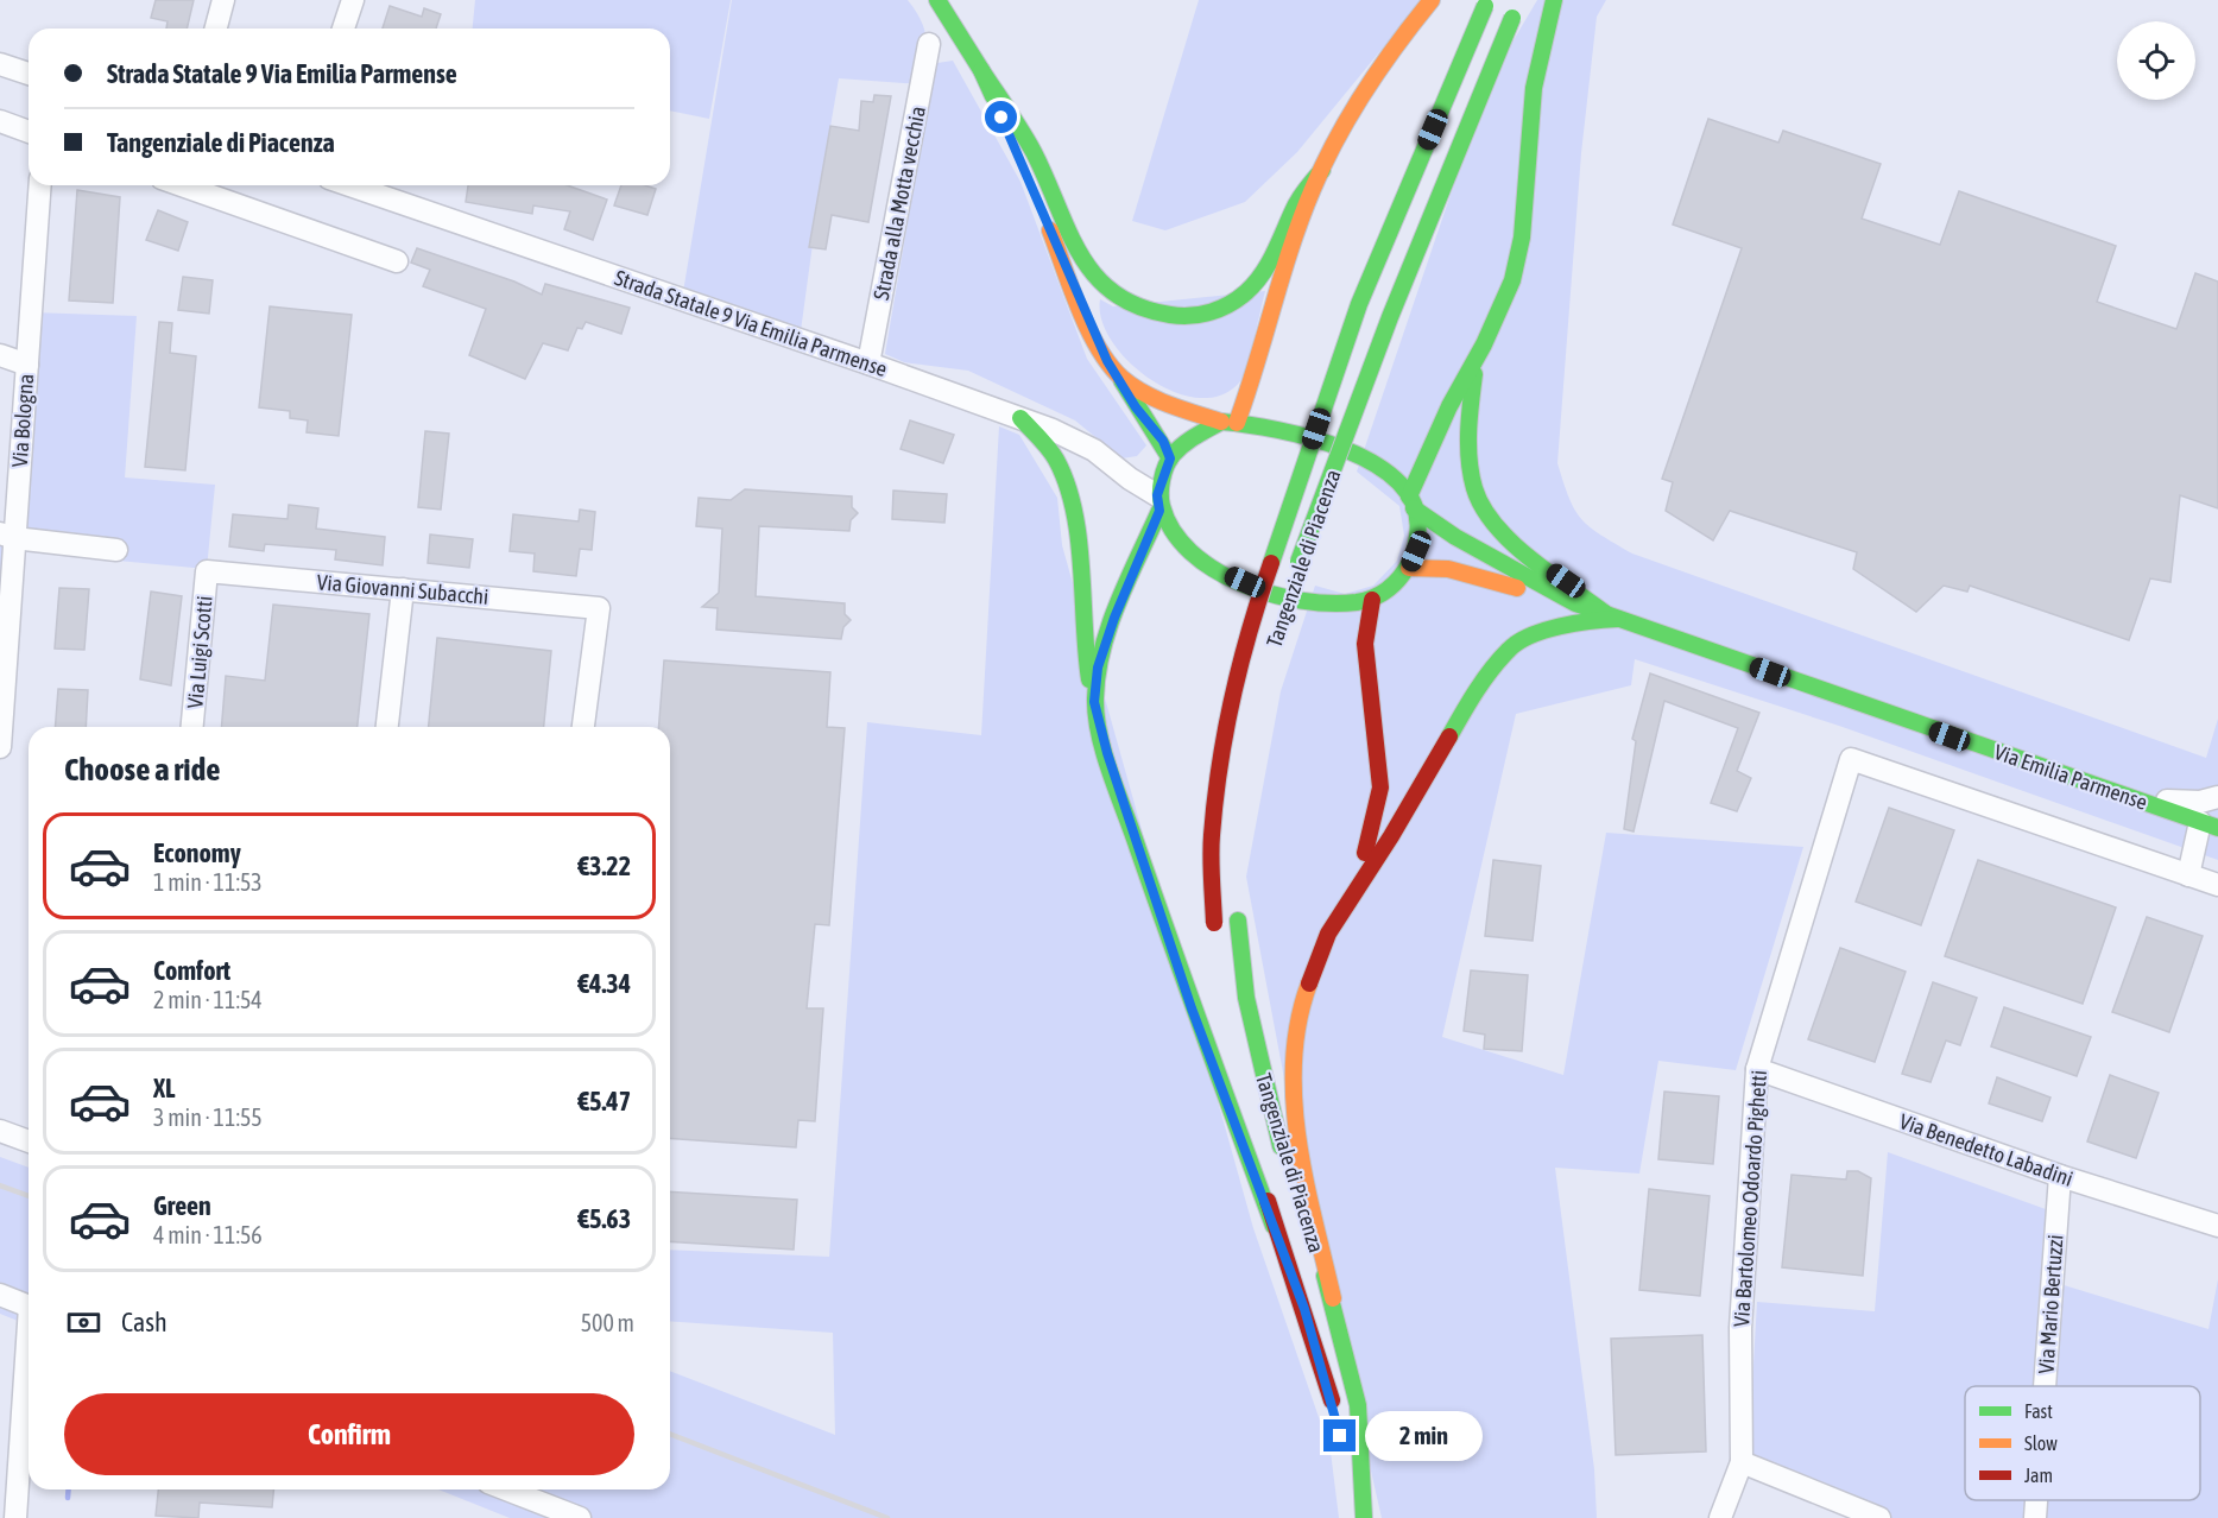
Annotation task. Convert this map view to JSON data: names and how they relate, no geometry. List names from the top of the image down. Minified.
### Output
{"streets":{"main road":["Strada Statale 9 Via Emilia Parmense","Tangenziale di Piacenza","Via Emilia Parmense"],"street":["Strada alla Motta vecchia","Via Bologna","Via Giovanni Subacchi","Via Luigi Scotti","Via Benedetto Labadini","Via Bartolomeo Odoardo Pighetti","Via Mario Bertuzzi"]},"crossings":[["Strada alla Motta vecchia","Strada Statale 9 Via Emilia Parmense"],["Strada Statale 9 Via Emilia Parmense","Via Emilia Parmense"],["Via Giovanni Subacchi","Via Luigi Scotti"],["Via Benedetto Labadini","Via Bartolomeo Odoardo Pighetti"],["Via Benedetto Labadini","Via Mario Bertuzzi"]],"legend":["Fast","Slow","Jam"],"page":{"banner":["Strada Statale 9 Via Emilia Parmense","Tangenziale di Piacenza"],"heading":"Choose a ride","list":[{"name":"Economy","note":"1 min · 11:53","value":"€3.22"},{"name":"Comfort","note":"2 min · 11:54","value":"€4.34"},{"name":"XL","note":"3 min · 11:55","value":"€5.47"},{"name":"Green","note":"4 min · 11:56","value":"€5.63"}],"pay":["Cash","500 m"],"buttons":"Confirm","bubble":"2 min"}}
